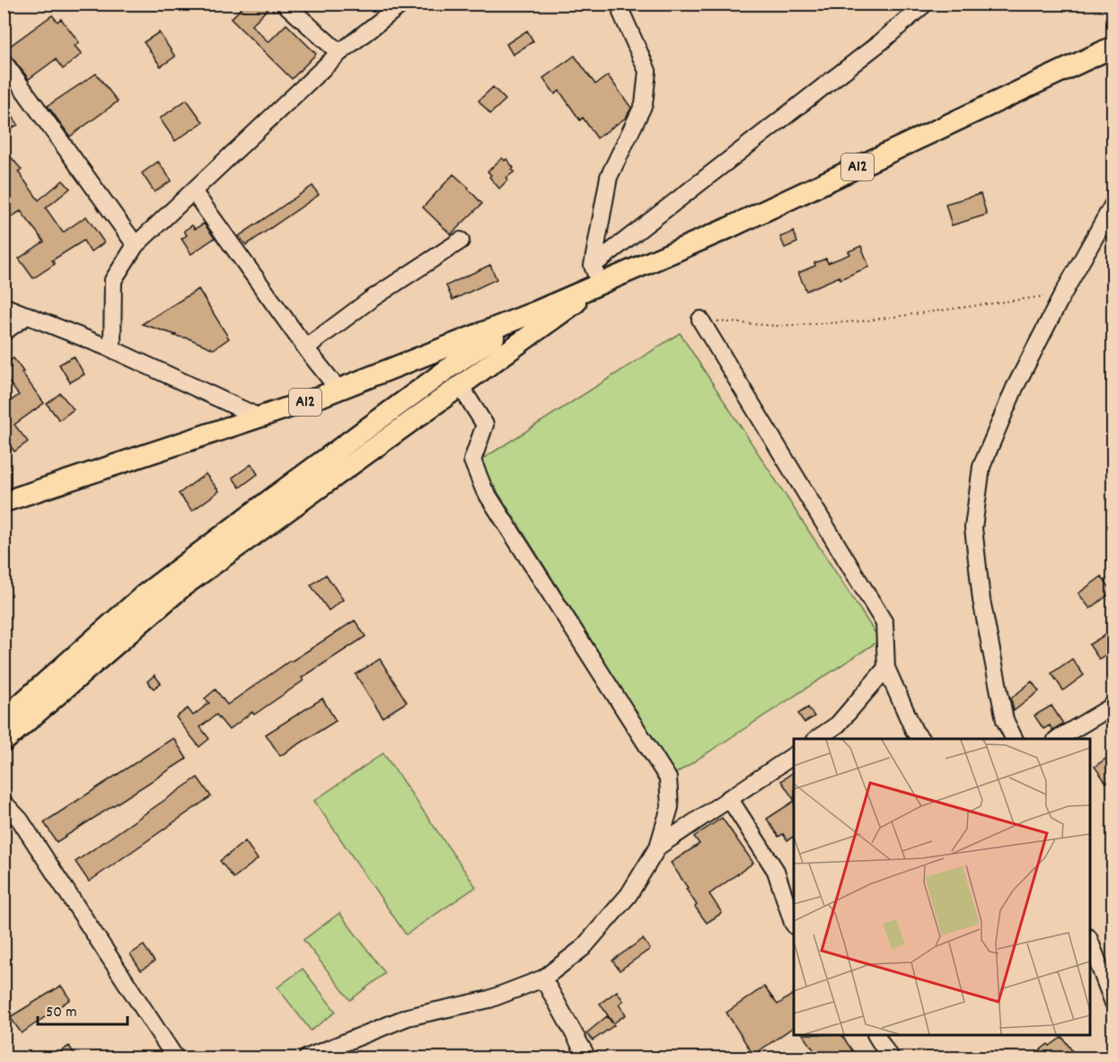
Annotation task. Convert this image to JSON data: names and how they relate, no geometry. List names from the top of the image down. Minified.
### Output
{"streets":{"main road":["A12"]},"scale_bar":"50 m"}
